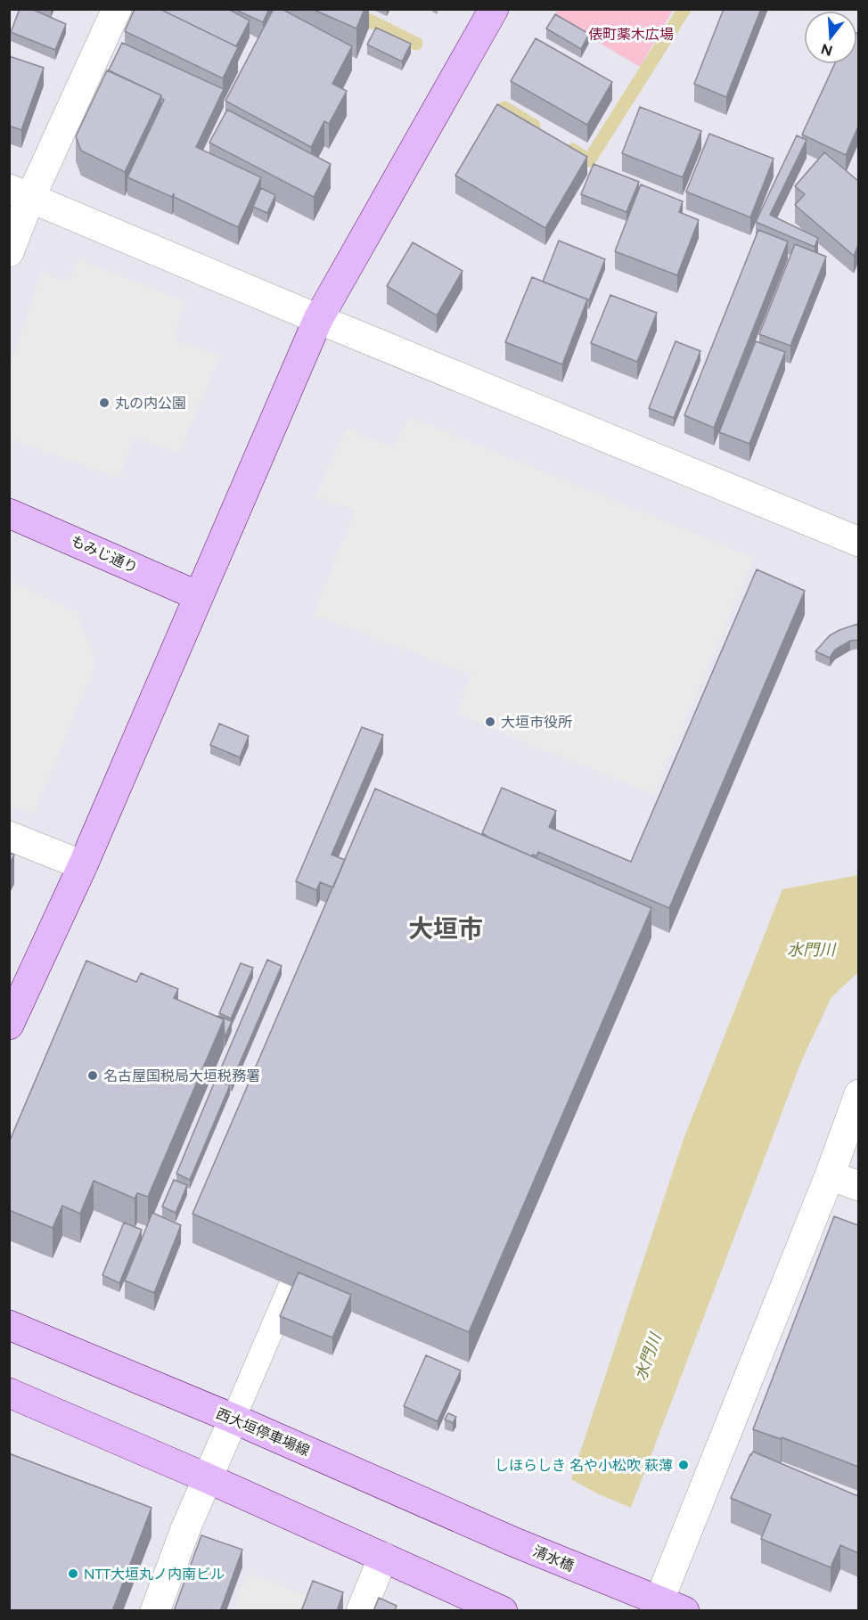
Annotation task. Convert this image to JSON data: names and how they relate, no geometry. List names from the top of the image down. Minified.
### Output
{"streets":{"street":["もみじ通り","西大垣停車場線","清水橋"]},"crossings":[["西大垣停車場線","清水橋"]],"districts":["大垣市"],"water":["水門川"],"parks":["俵町薬木広場"],"places":["丸の内公園","大垣市役所","名古屋国税局大垣税務署","しほらしき 名や小松吹 萩薄","NTT大垣丸ノ内南ビル"],"north":"bottom"}
